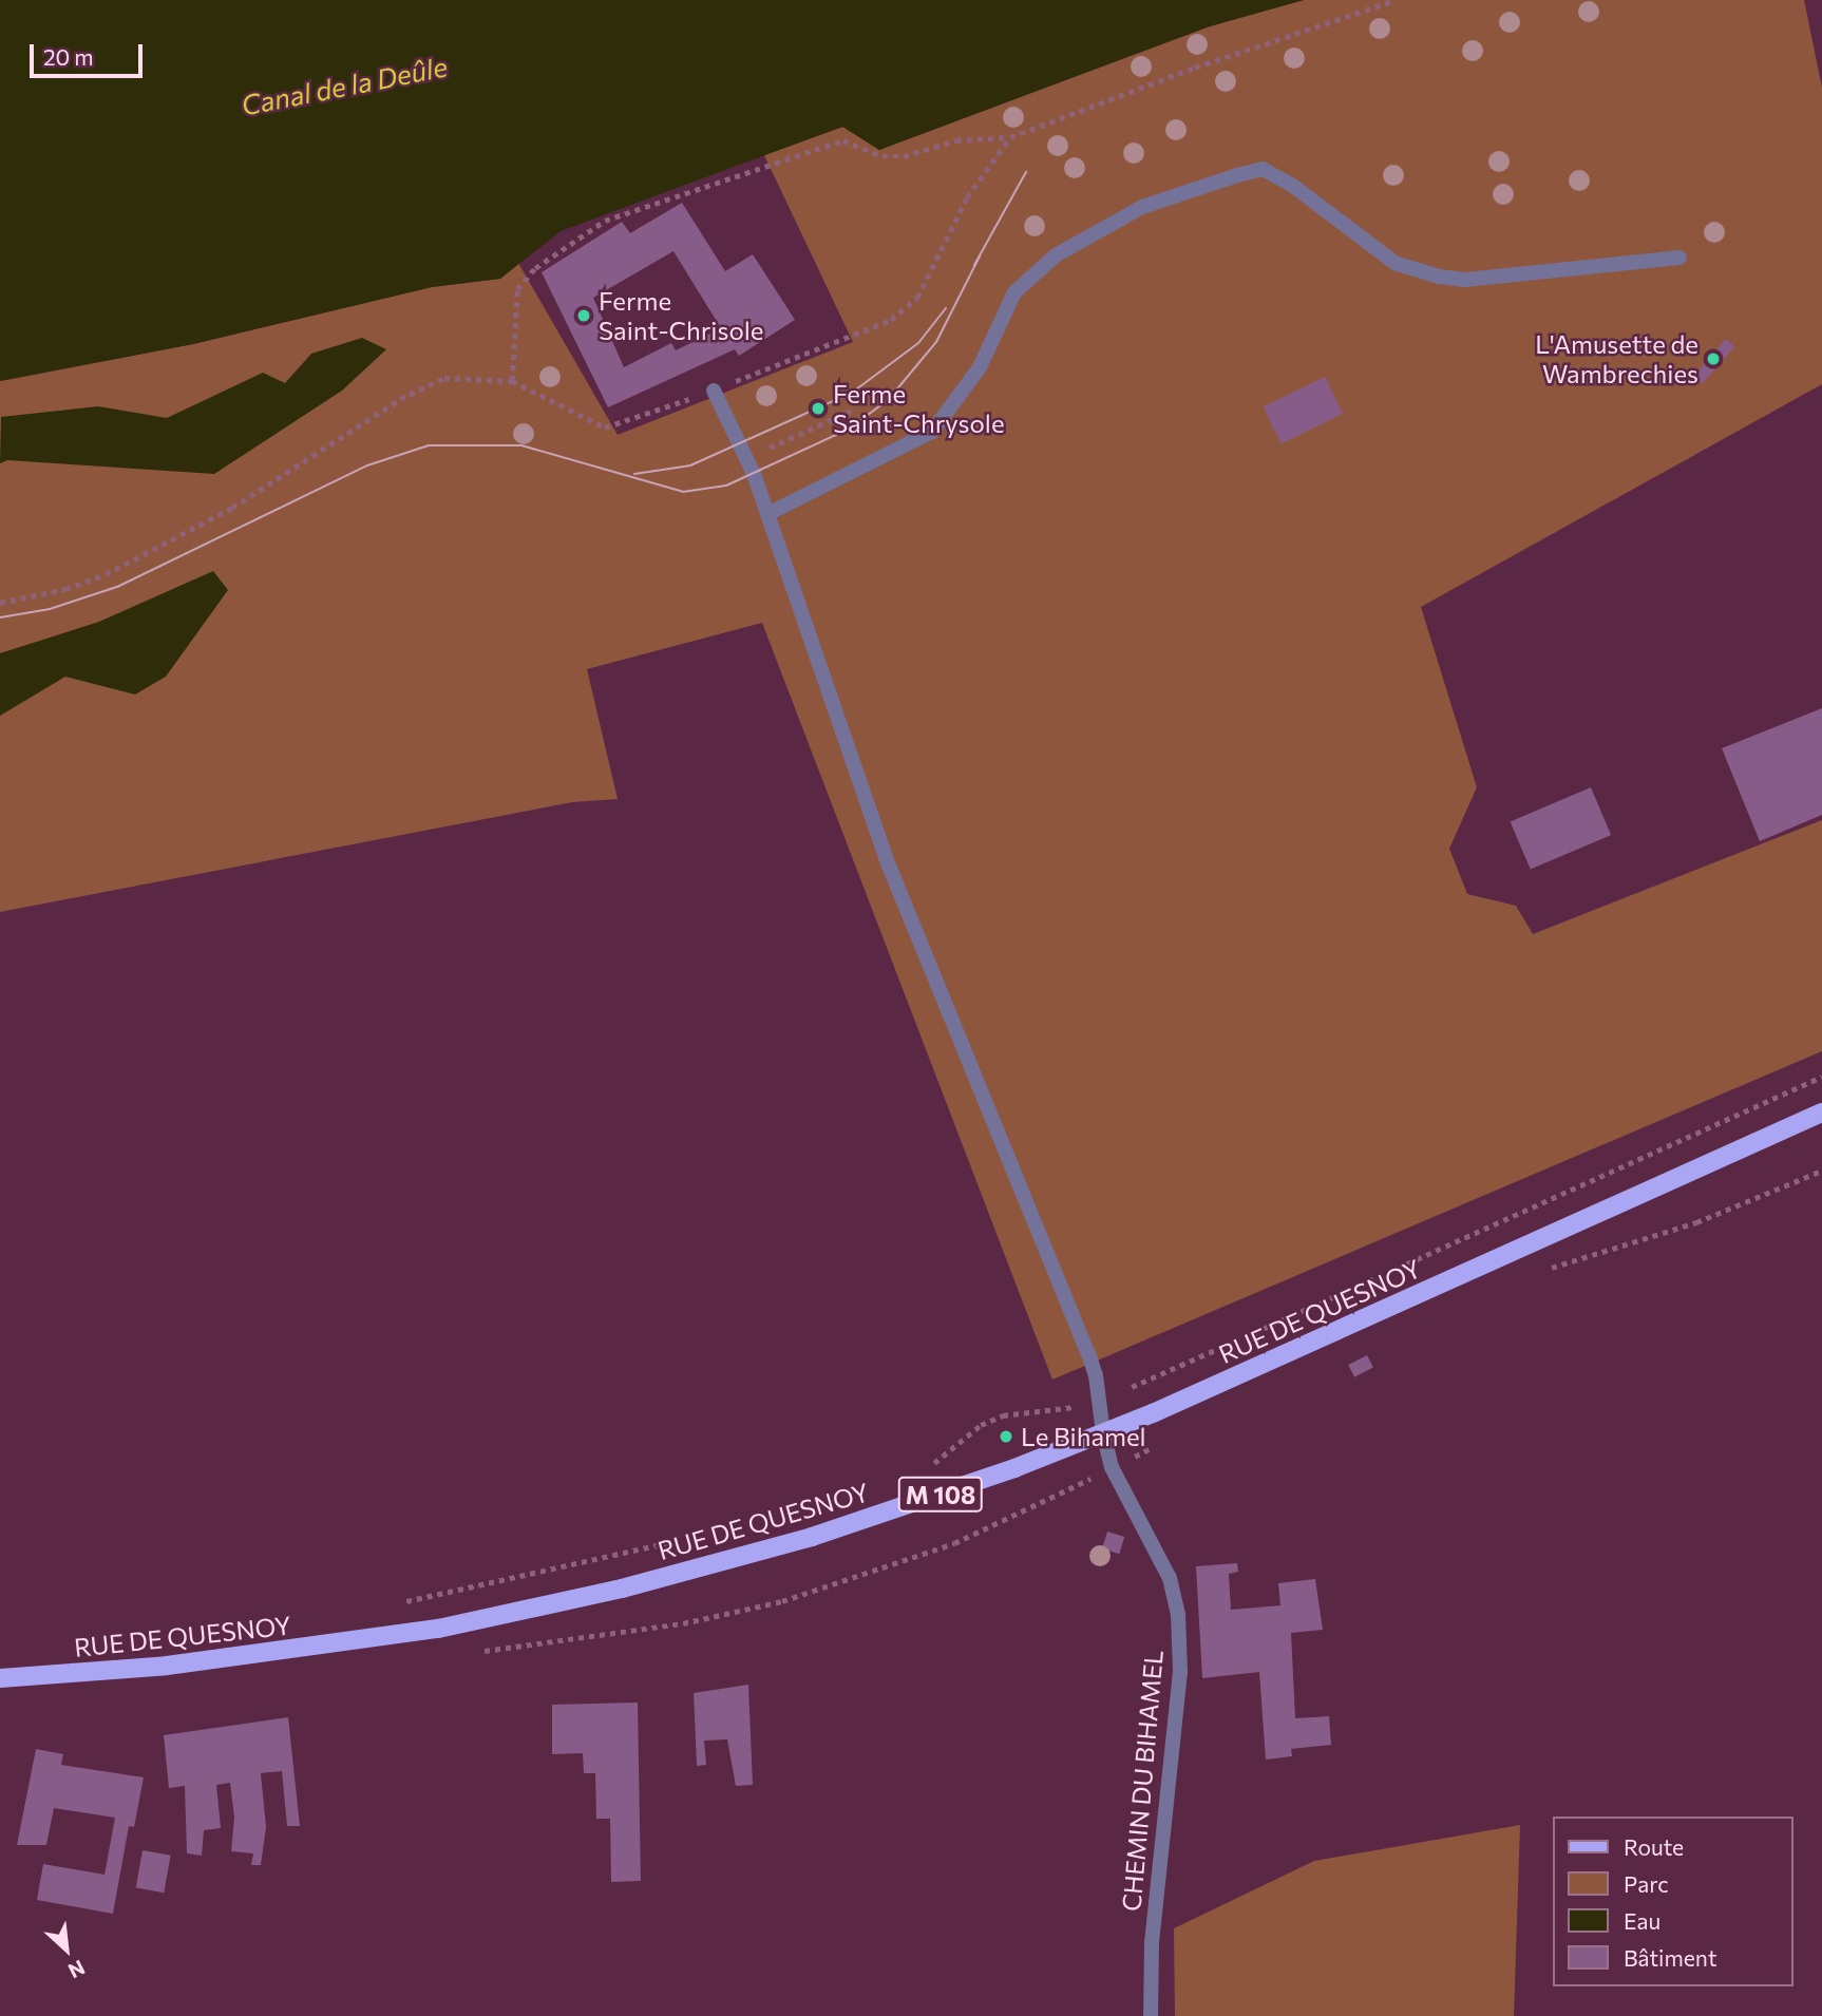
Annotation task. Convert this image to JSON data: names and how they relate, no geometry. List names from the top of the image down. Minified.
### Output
{"streets":{"main road":["RUE DE QUESNOY","M 108"],"street":["CHEMIN DU BIHAMEL"]},"crossings":[["RUE DE QUESNOY","CHEMIN DU BIHAMEL"]],"water":["Canal de la Deûle"],"places":["Ferme Saint-Chrisole","L'Amusette de Wambrechies","Ferme Saint-Chrysole","Le Bihamel"],"legend":["Route","Parc","Eau","Bâtiment"],"scale_bar":"20 m","north":"bottom right"}
